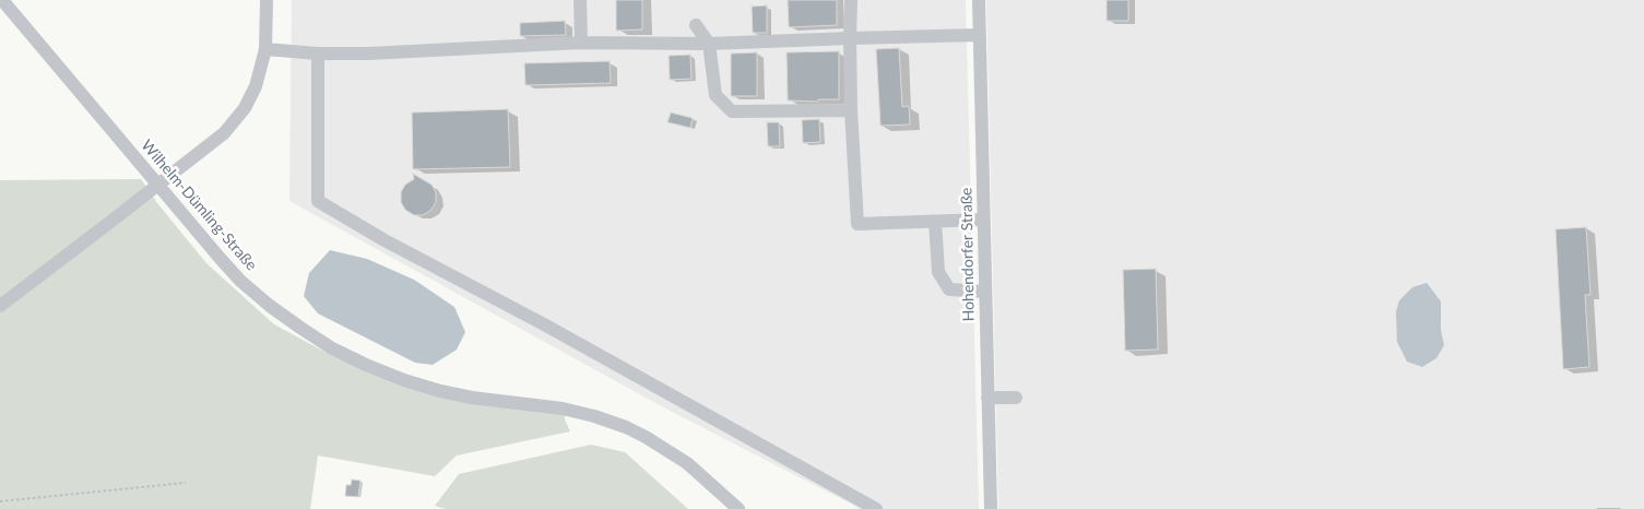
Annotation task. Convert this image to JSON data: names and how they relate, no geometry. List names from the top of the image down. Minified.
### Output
{"streets":{"street":["Wilhelm-Dümling-Straße","Hohendorfer Straße"]}}
